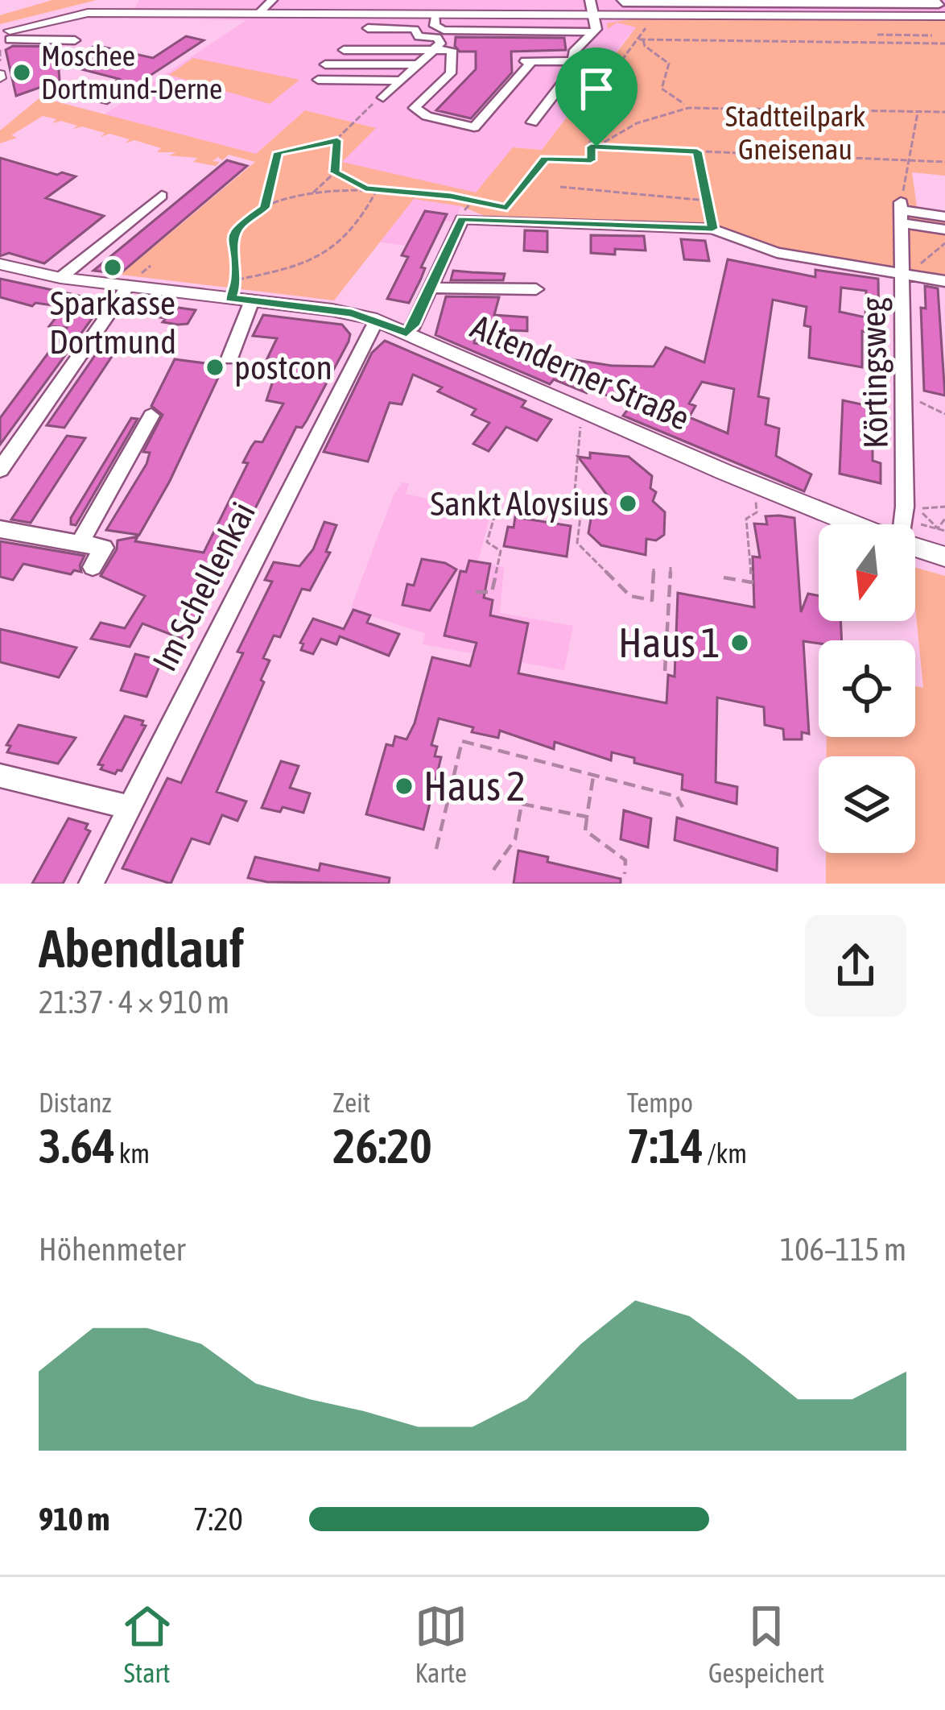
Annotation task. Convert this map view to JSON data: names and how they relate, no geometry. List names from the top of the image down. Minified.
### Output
{"streets":{"main road":["Altenderner Straße"],"street":["Körtingsweg","Im Schellenkai"]},"crossings":[["Altenderner Straße","Im Schellenkai"]],"parks":["Stadtteilpark Gneisenau"],"places":["Moschee Dortmund-Derne","Sparkasse Dortmund","postcon","Sankt Aloysius","Haus 1","Haus 2"],"north":"bottom","page":{"heading":["Abendlauf","21:37 · 4 × 910 m"],"stats":[["Distanz","3.64 km"],["Zeit","26:20"],["Tempo","7:14 /km"]],"chart":["Höhenmeter","106–115 m"],"list":[{"name":"910 m","note":"7:20"}],"tabs":["Start","Karte","Gespeichert"]}}
